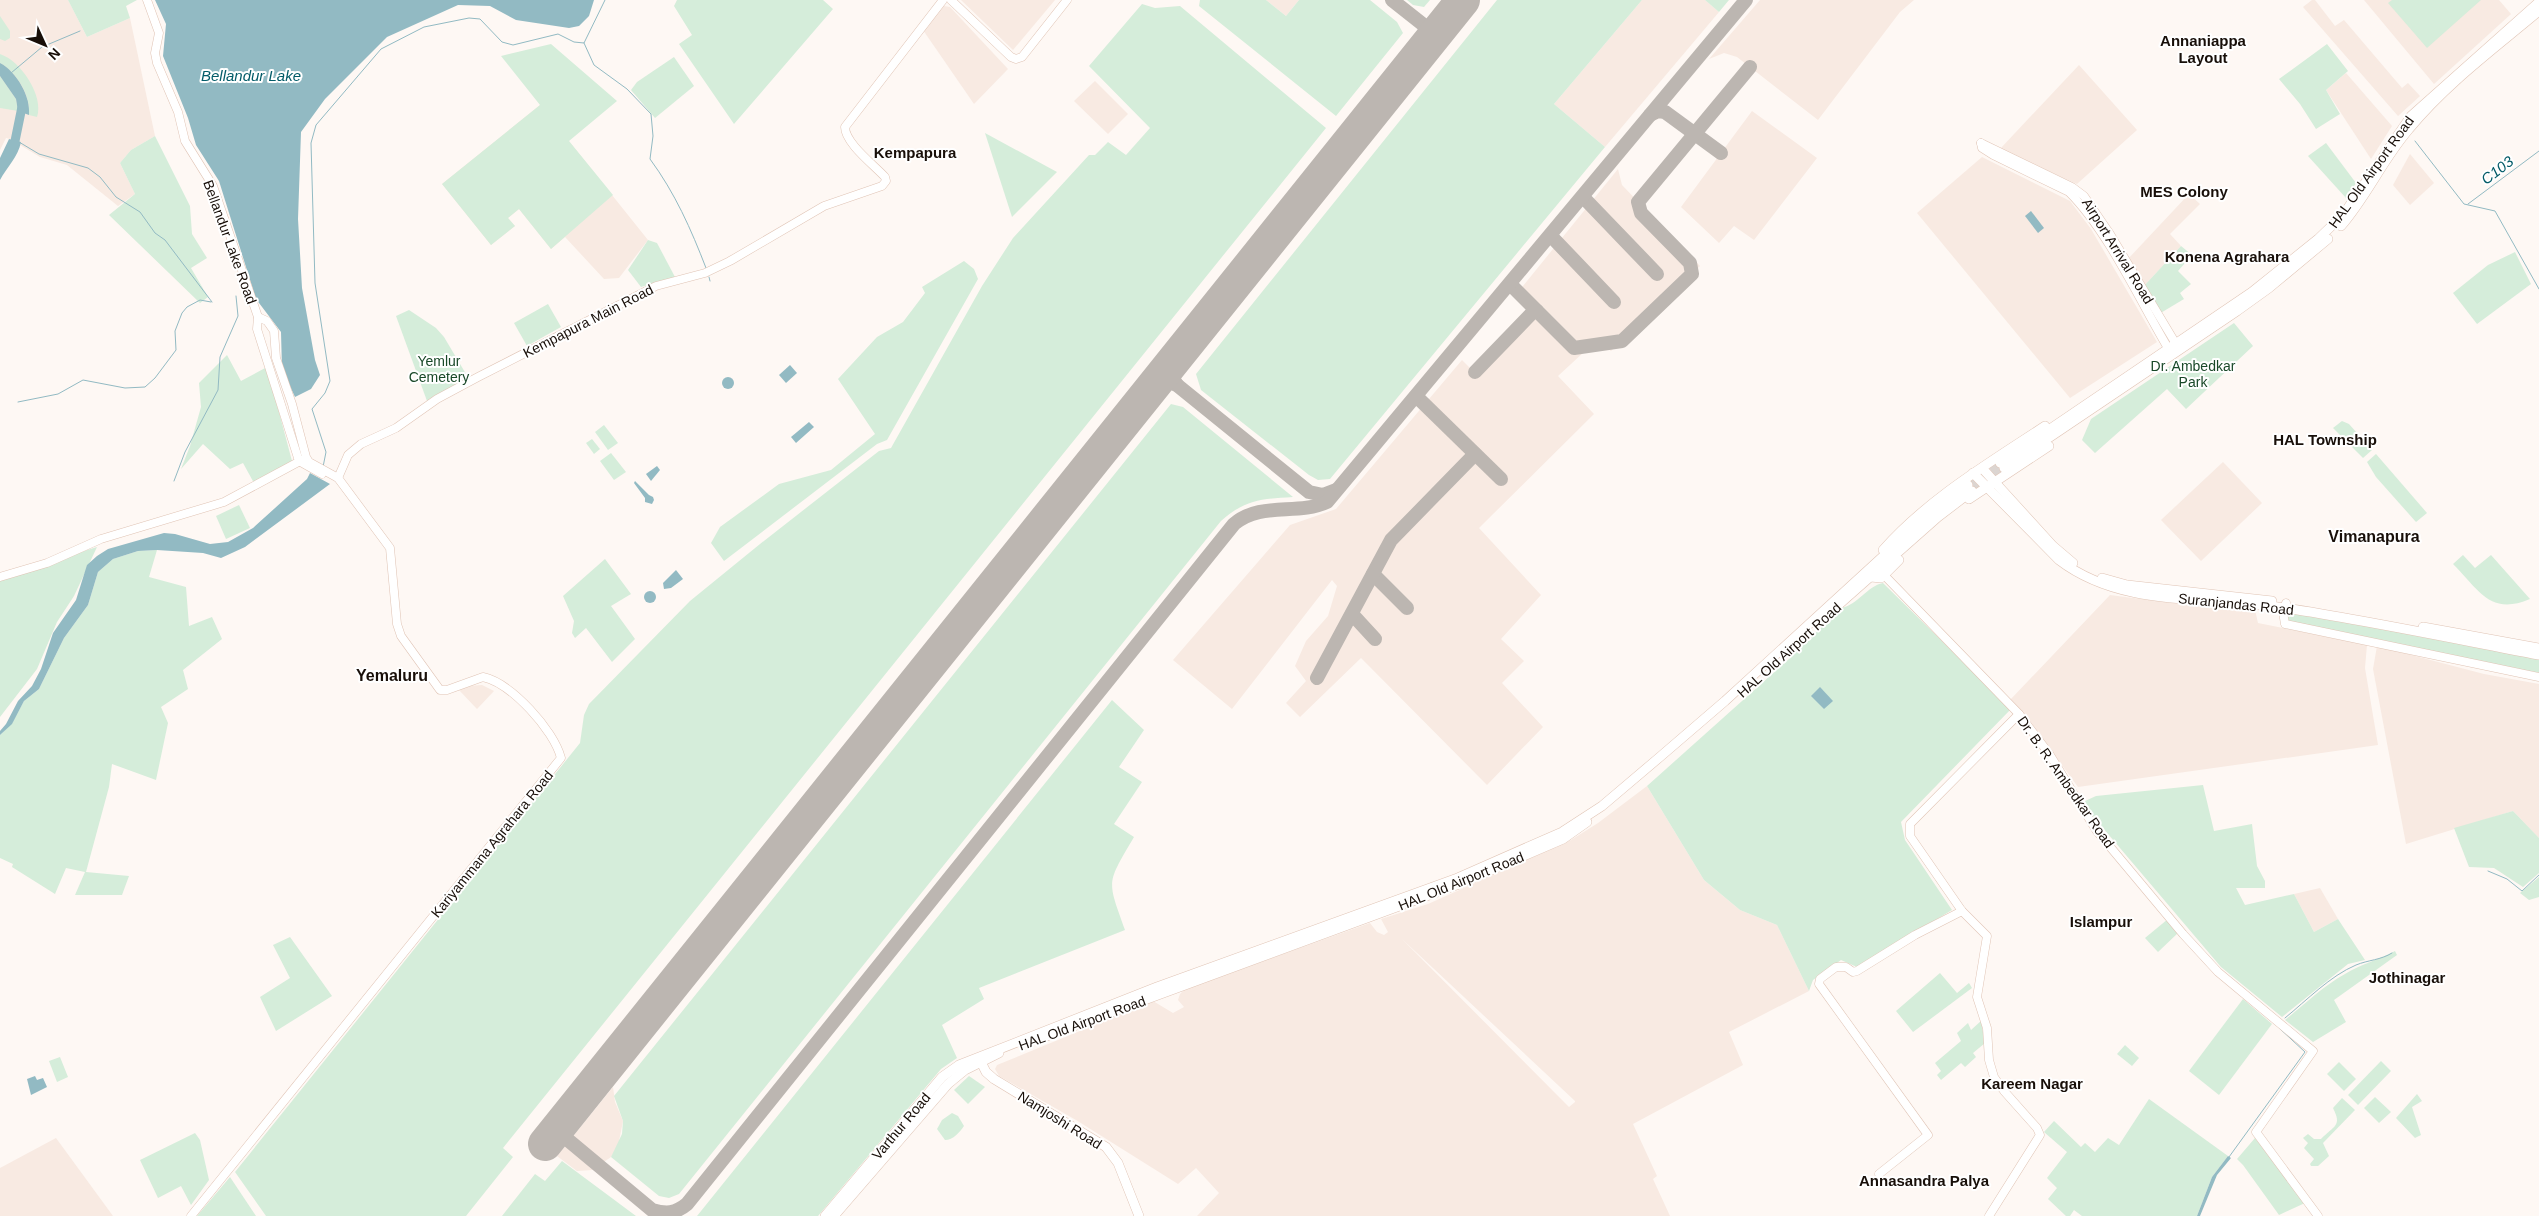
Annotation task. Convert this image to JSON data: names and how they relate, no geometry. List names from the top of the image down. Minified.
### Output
{"streets":{"main road":["HAL Old Airport Road","Suranjandas Road","Namjoshi Road","Varthur Road"],"street":["Bellandur Lake Road","Airport Arrival Road","Kempapura Main Road","Dr. B. R. Ambedkar Road","Kariyammana Agrahara Road"]},"crossings":[["HAL Old Airport Road","Airport Arrival Road"],["HAL Old Airport Road","Namjoshi Road"],["HAL Old Airport Road","Varthur Road"],["Kempapura Main Road","Kariyammana Agrahara Road"],["Namjoshi Road","Varthur Road"]],"districts":["Annaniappa Layout","Kempapura","MES Colony","Konena Agrahara","HAL Township","Vimanapura","Yemaluru","Islampur","Jothinagar","Kareem Nagar","Annasandra Palya"],"water":["Bellandur Lake","C103"],"parks":["Yemlur Cemetery","Dr. Ambedkar Park"],"north":"bottom right"}
